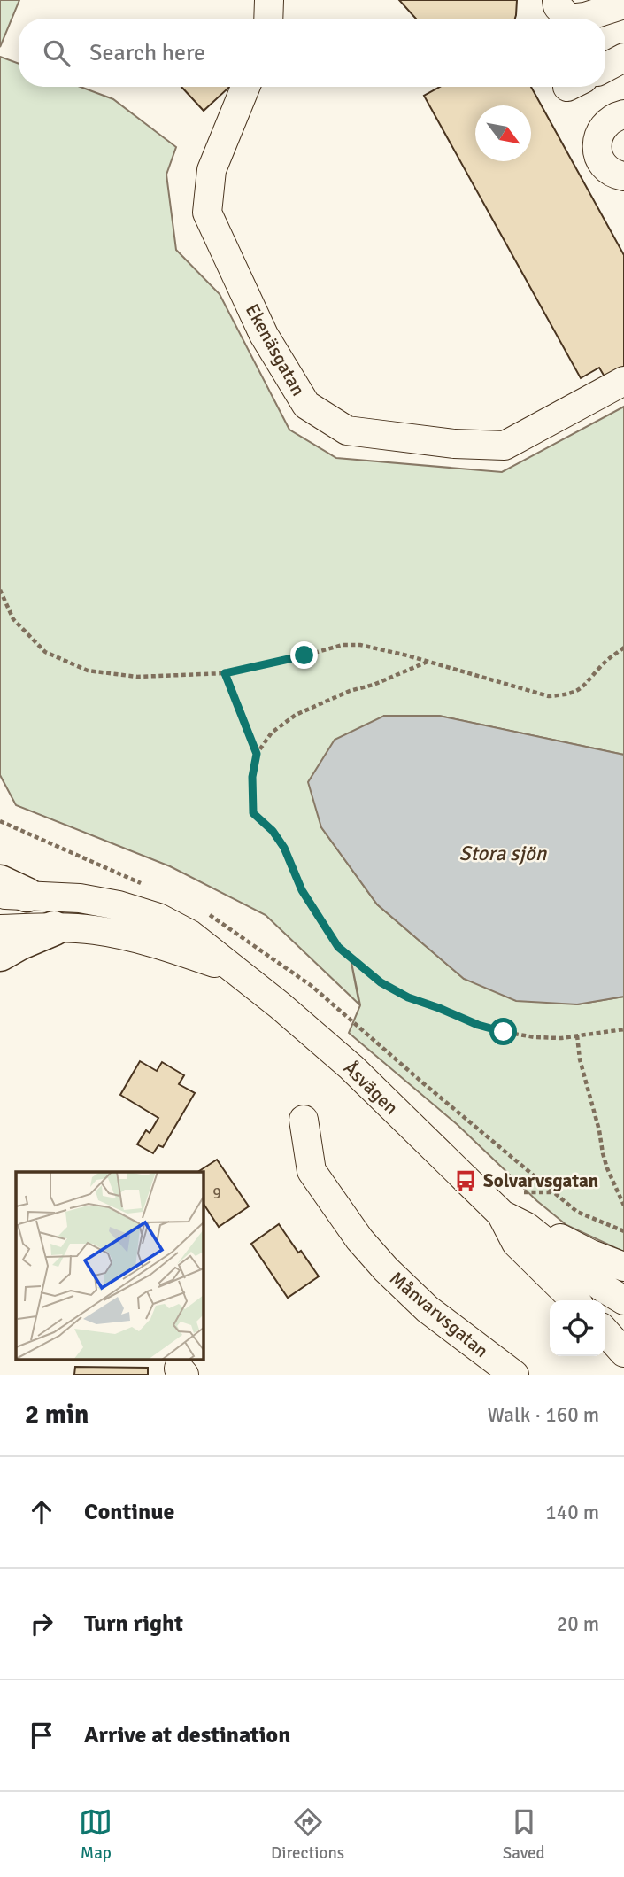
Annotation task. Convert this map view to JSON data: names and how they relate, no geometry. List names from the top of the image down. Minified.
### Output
{"streets":{"street":["Ekenäsgatan","Åsvägen","Månvarvsgatan"]},"water":["Stora sjön"],"places":{"bus stop":["Solvarvsgatan"]},"house_numbers":["9"],"north":"bottom right","page":{"search":"Search here","heading":["2 min","Walk · 160 m"],"list":[["Continue","140 m"],["Turn right","20 m"],"Arrive at destination"],"nav":["Map","Directions","Saved"]}}
